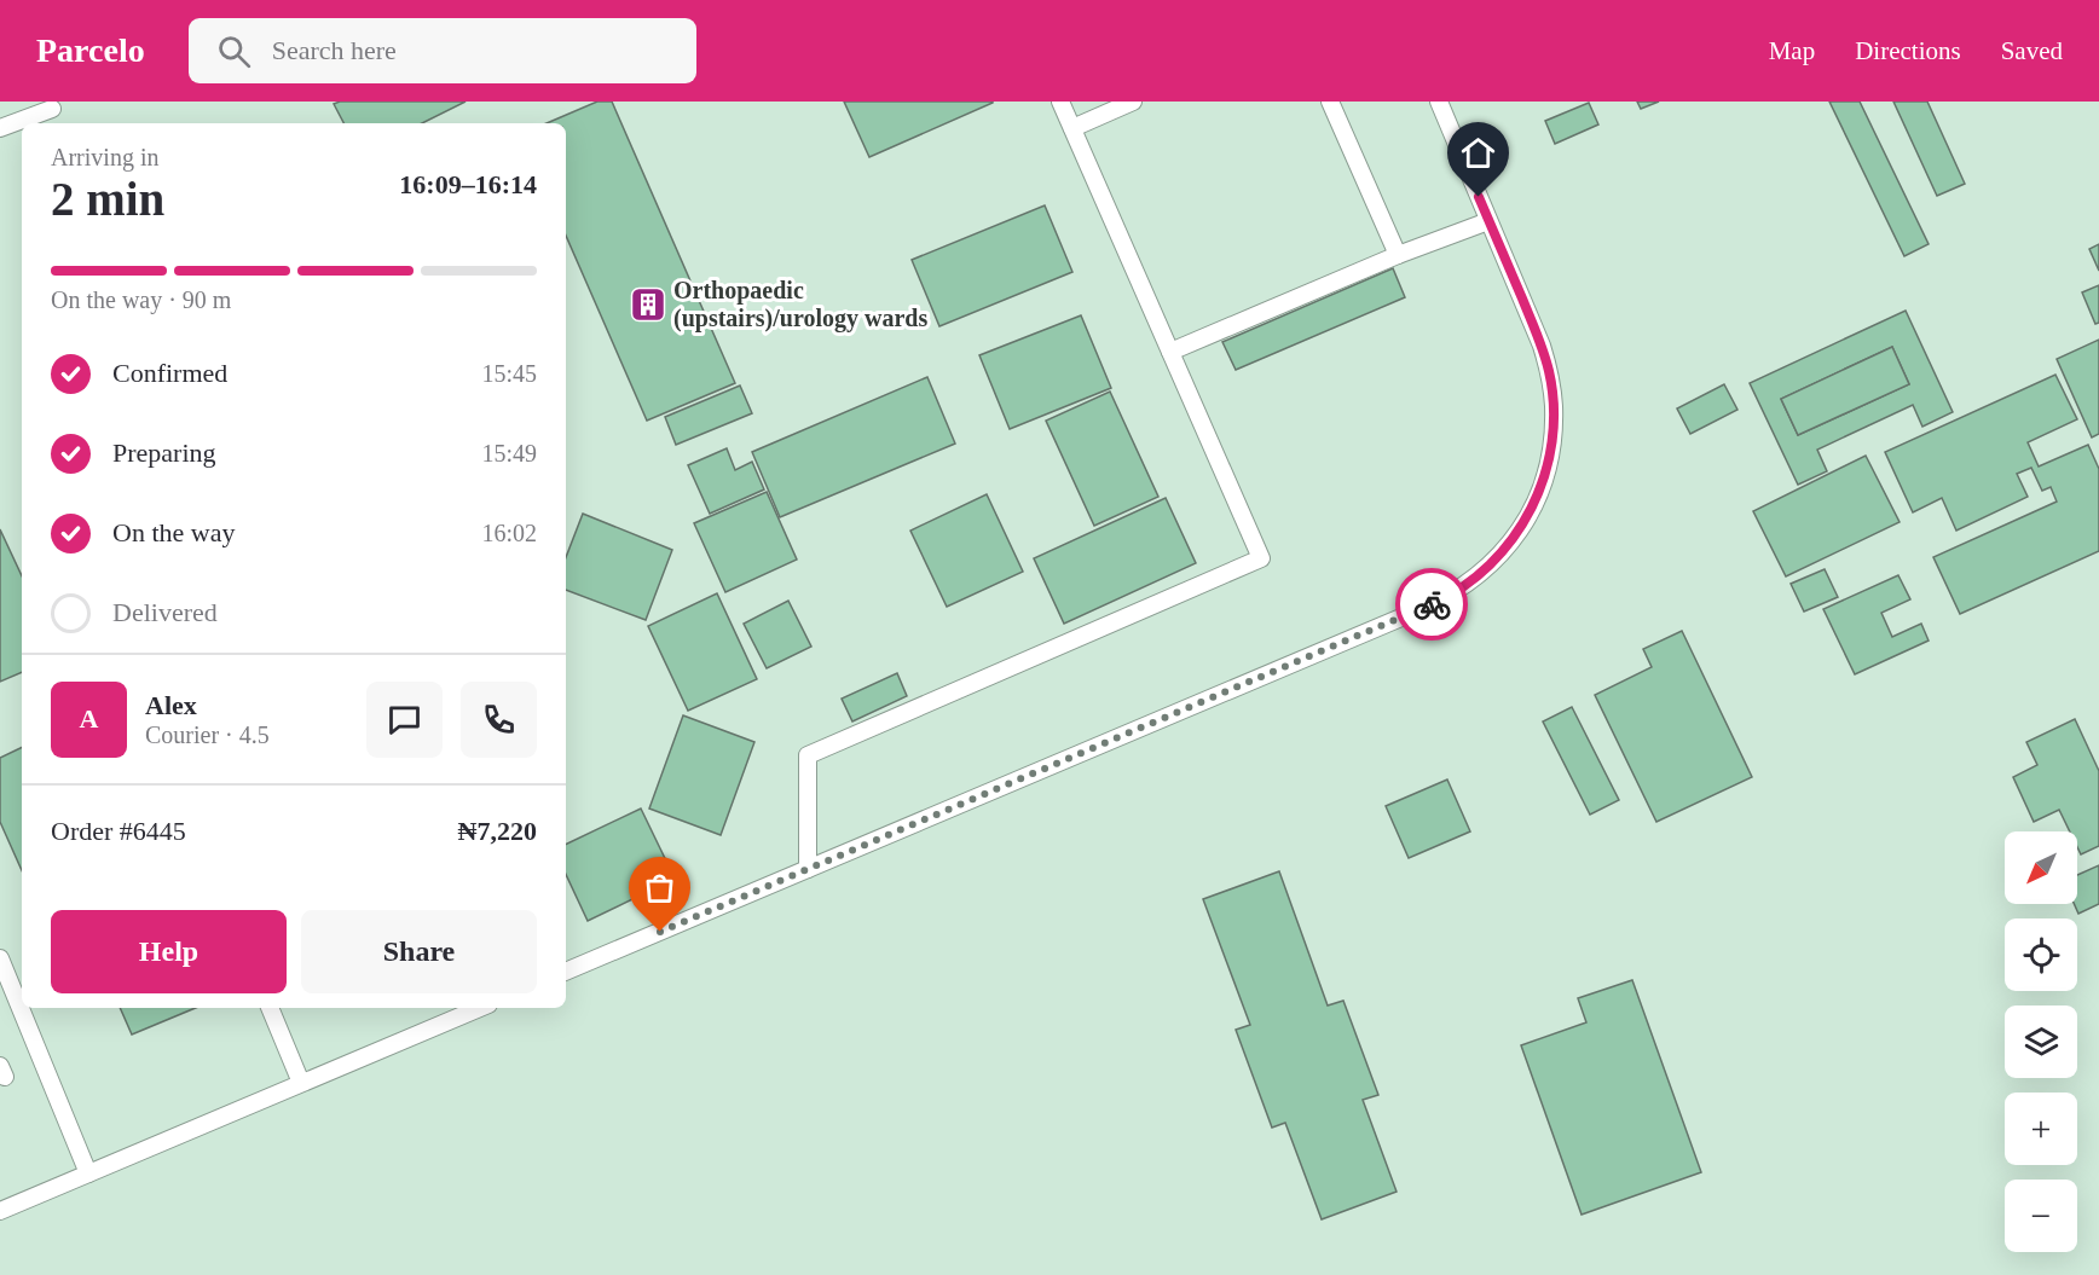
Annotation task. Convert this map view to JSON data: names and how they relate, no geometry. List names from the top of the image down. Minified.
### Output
{"places":{"building":["Orthopaedic (upstairs)/urology wards"]},"north":"bottom left","page":{"header":"Parcelo","search":"Search here","nav":["Map","Directions","Saved"],"heading":["2 min","Arriving in","16:09–16:14"],"panel":["Alex","Courier · 4.5","Order #6445","₦7,220"],"bar":"On the way · 90 m","list":[["Confirmed","15:45"],["Preparing","15:49"],["On the way","16:02"],"Delivered"],"round":"A","map_buttons":["+","−"],"buttons":["Help","Share"]}}
